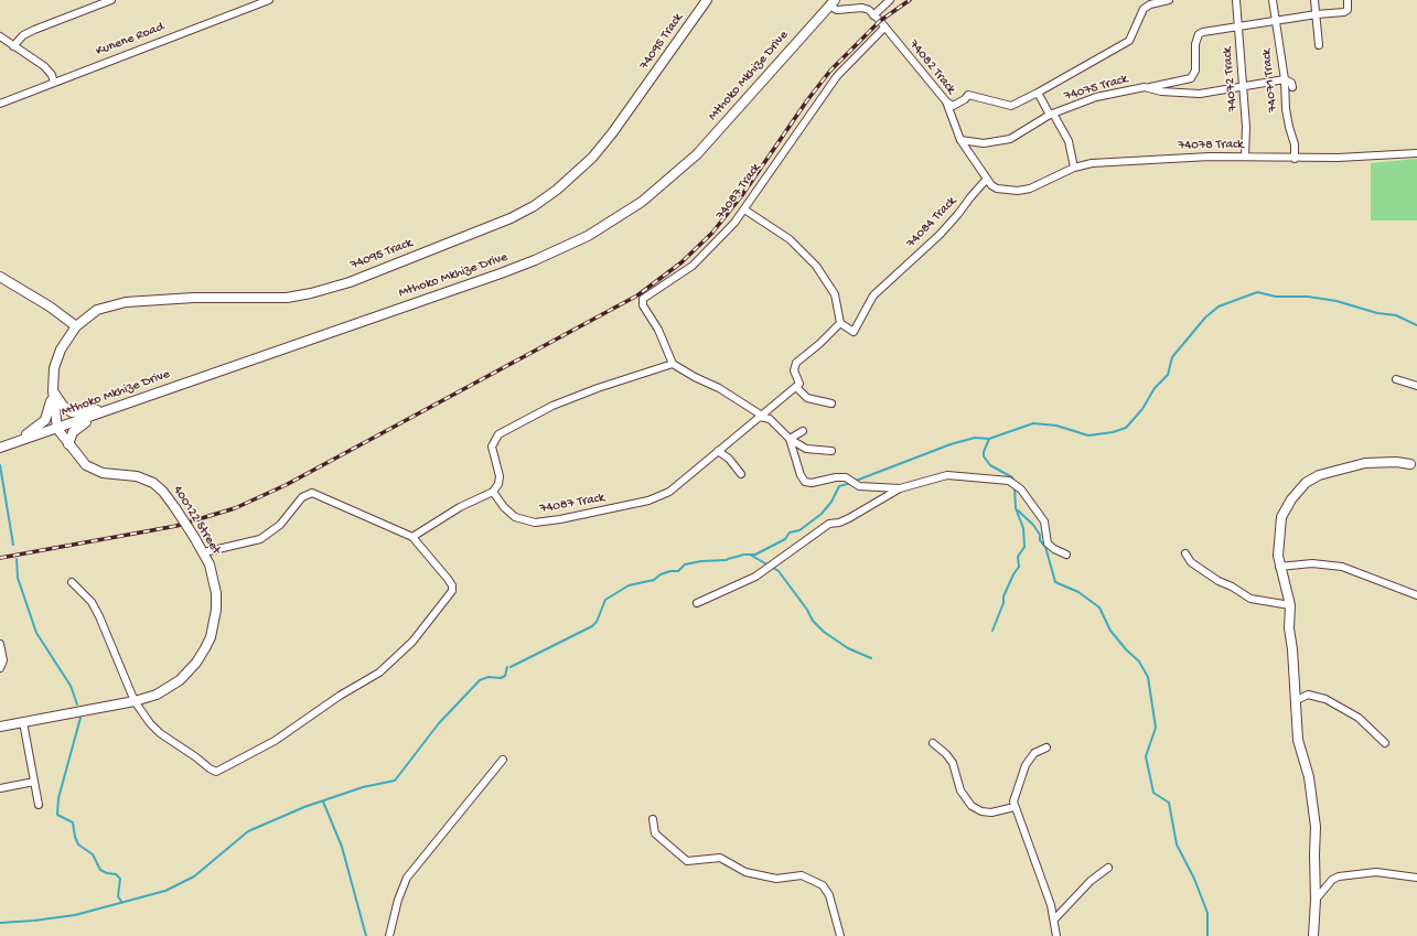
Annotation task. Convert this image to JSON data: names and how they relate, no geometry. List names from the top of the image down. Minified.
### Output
{"streets":{"street":["Kunene Road","74095 Track","74082 Track","Mthoko Mkhize Drive","74072 Track","74071 Track","74075 Track","74078 Track","74087 Track","74084 Track","400122 Street"]},"crossings":[["74095 Track","Mthoko Mkhize Drive"],["74095 Track","400122 Street"],["74082 Track","Mthoko Mkhize Drive"],["74082 Track","74075 Track"],["74082 Track","74078 Track"],["74082 Track","74087 Track"],["74082 Track","74084 Track"],["Mthoko Mkhize Drive","400122 Street"],["74072 Track","74075 Track"],["74072 Track","74078 Track"],["74071 Track","74075 Track"],["74071 Track","74078 Track"]]}
